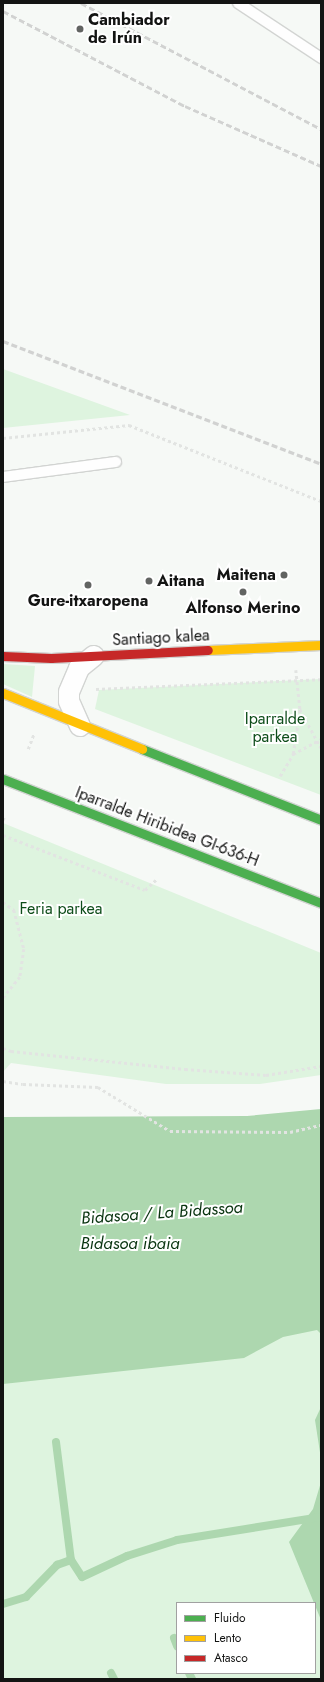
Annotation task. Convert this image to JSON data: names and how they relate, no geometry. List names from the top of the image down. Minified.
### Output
{"streets":{"street":["Santiago kalea","Iparralde Hiribidea GI-636-H"]},"water":["Bidasoa / La Bidassoa","Bidasoa ibaia"],"parks":["Iparralde parkea","Feria parkea"],"places":["Cambiador de Irún","Maitena","Aitana","Gure-itxaropena","Alfonso Merino"],"legend":["Fluido","Lento","Atasco"]}
